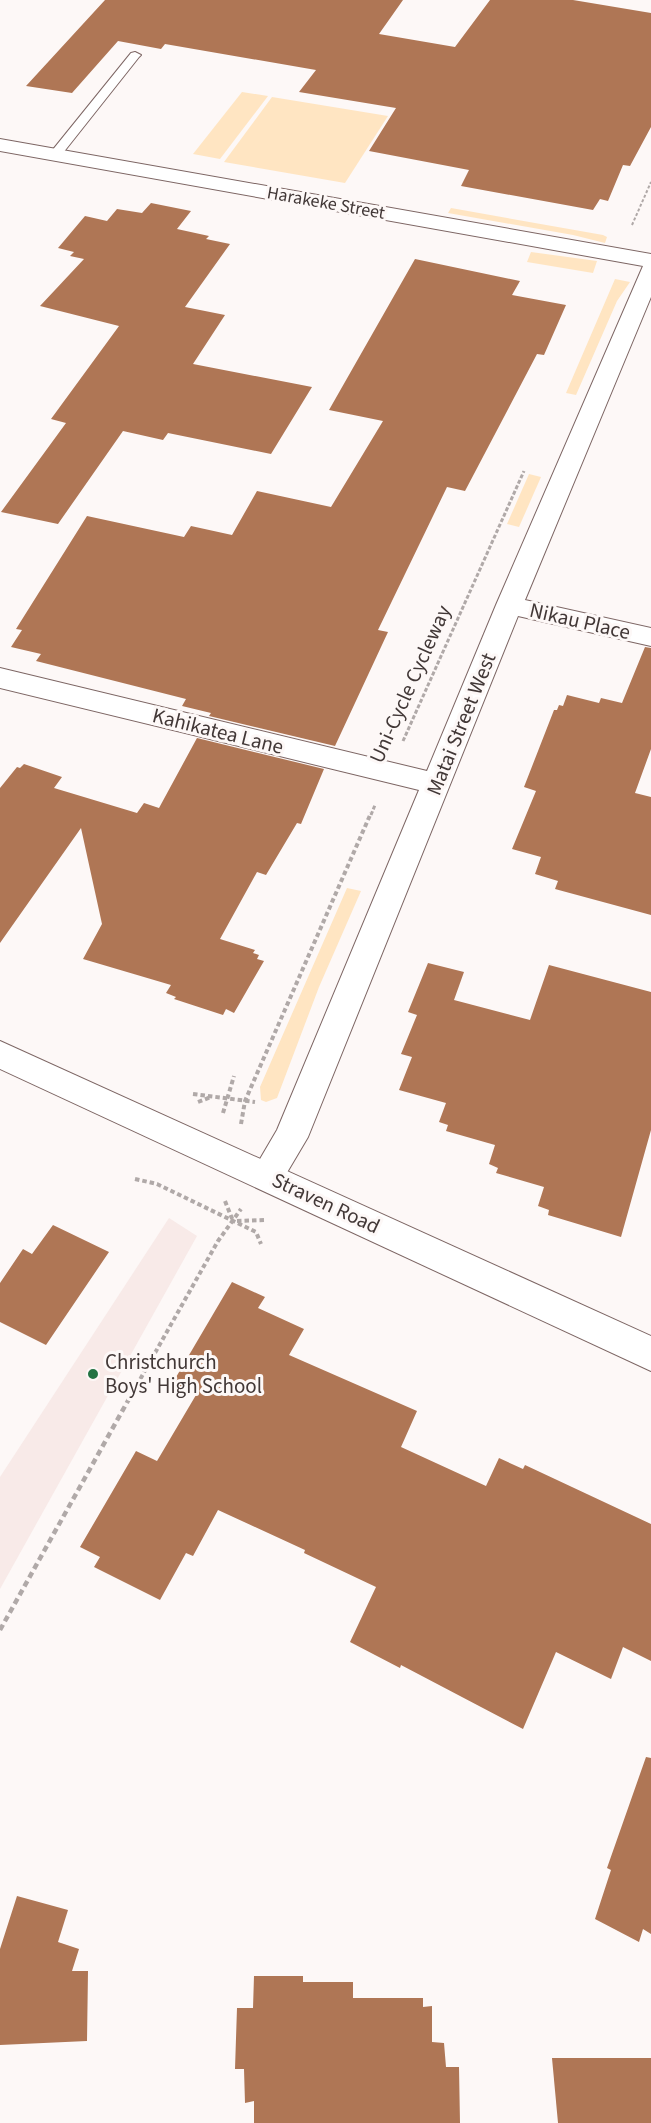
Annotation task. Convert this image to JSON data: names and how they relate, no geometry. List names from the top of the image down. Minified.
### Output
{"streets":{"street":["Harakeke Street","Nikau Place","Matai Street West","Kahikatea Lane","Straven Road"],"path":["Uni-Cycle Cycleway"]},"crossings":[["Nikau Place","Matai Street West"],["Uni-Cycle Cycleway","Kahikatea Lane"],["Matai Street West","Kahikatea Lane"],["Matai Street West","Straven Road"]],"places":["Christchurch Boys' High School"]}
